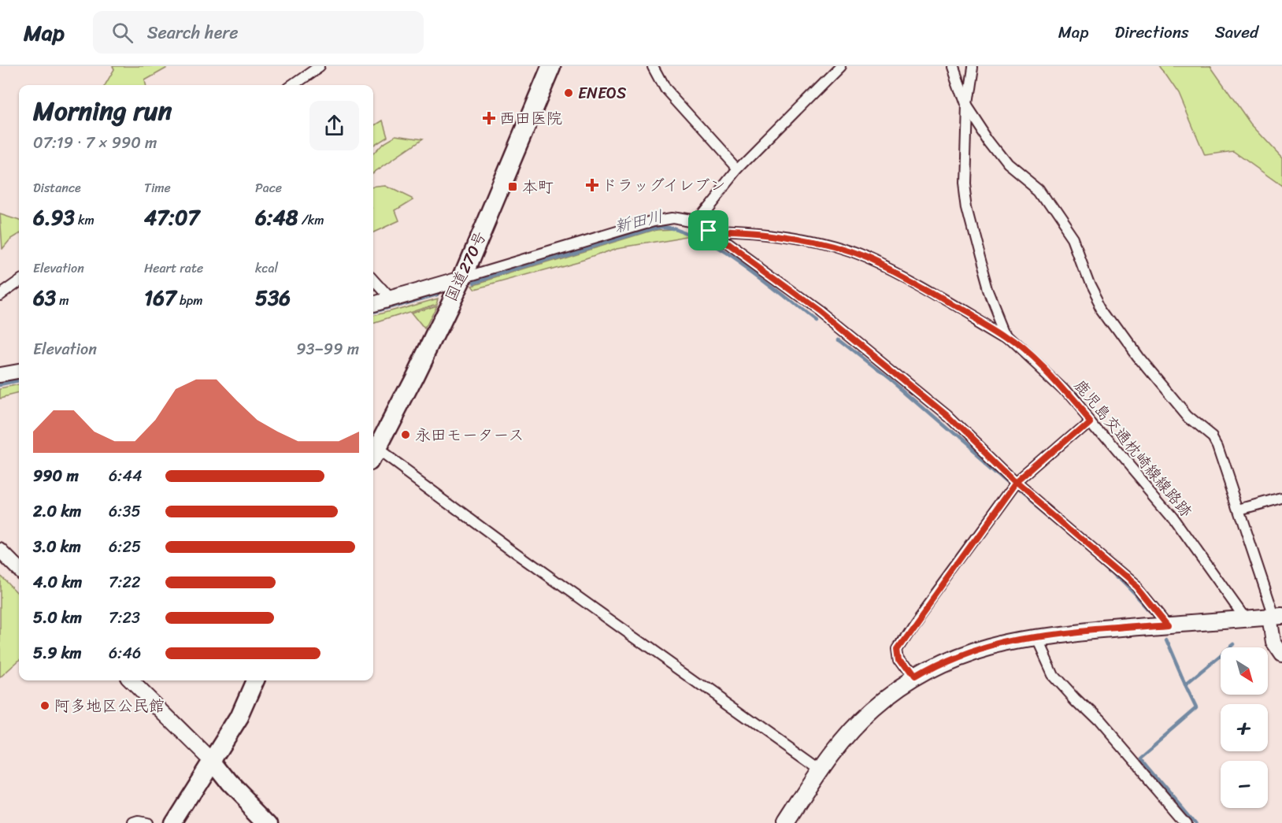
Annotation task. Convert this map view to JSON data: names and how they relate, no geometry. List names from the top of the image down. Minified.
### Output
{"streets":{"highway":["国道270号"],"street":["鹿児島交通枕崎線線路跡"]},"water":["新田川"],"places":{"other":["ENEOS","永田モータース","阿多地区公民館"],"health":["西田医院","ドラッグイレブン"],"transit":["本町"]},"north":"bottom right","page":{"header":"Map","search":"Search here","nav":["Map","Directions","Saved"],"heading":["Morning run","07:19 · 7 × 990 m"],"stats":[["Distance","6.93 km"],["Time","47:07"],["Pace","6:48 /km"],["Elevation","63 m"],["Heart rate","167 bpm"],["kcal","536"]],"chart":["Elevation","93–99 m"],"list":[{"name":"990 m","note":"6:44"},{"name":"2.0 km","note":"6:35"},{"name":"3.0 km","note":"6:25"},{"name":"4.0 km","note":"7:22"},{"name":"5.0 km","note":"7:23"},{"name":"5.9 km","note":"6:46"}],"map_buttons":["+","−"]}}
